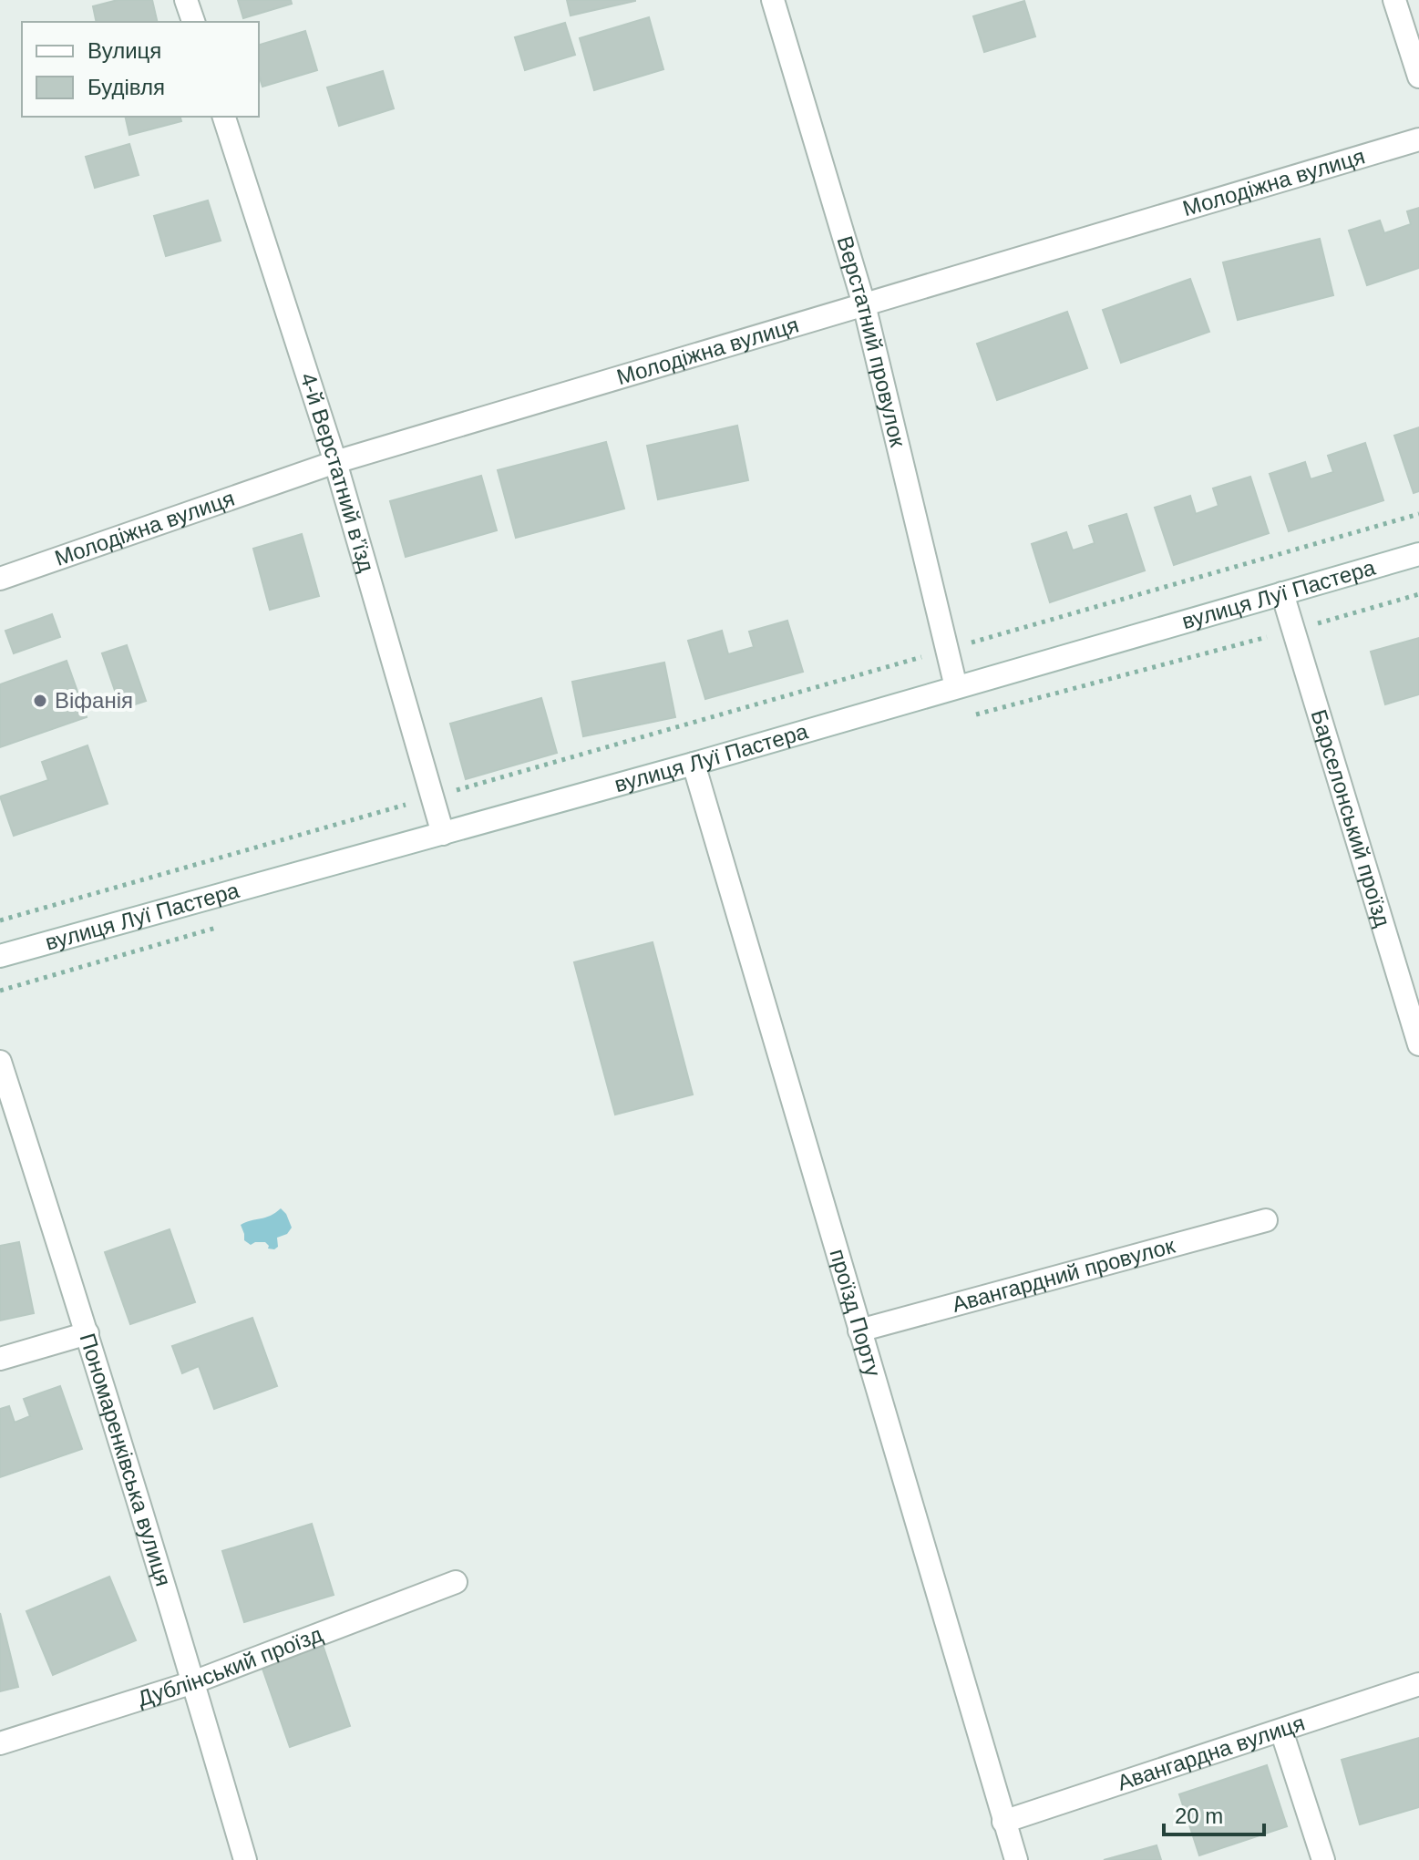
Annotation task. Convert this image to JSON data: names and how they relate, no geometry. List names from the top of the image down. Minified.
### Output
{"streets":{"street":["Молодіжна вулиця","Верстатний провулок","4-й Верстатний в’їзд","вулиця Луї Пастера","Барселонський проїзд","Авангардний провулок","проїзд Порту","Пономаренківська вулиця","Дублінський проїзд","Авангардна вулиця"]},"crossings":[["Молодіжна вулиця","Верстатний провулок"],["Молодіжна вулиця","4-й Верстатний в’їзд"],["Верстатний провулок","вулиця Луї Пастера"],["4-й Верстатний в’їзд","вулиця Луї Пастера"],["вулиця Луї Пастера","Барселонський проїзд"],["вулиця Луї Пастера","проїзд Порту"],["Авангардний провулок","проїзд Порту"],["проїзд Порту","Авангардна вулиця"],["Пономаренківська вулиця","Дублінський проїзд"]],"places":["Віфанія"],"legend":["Вулиця","Будівля"],"scale_bar":"20 m"}
